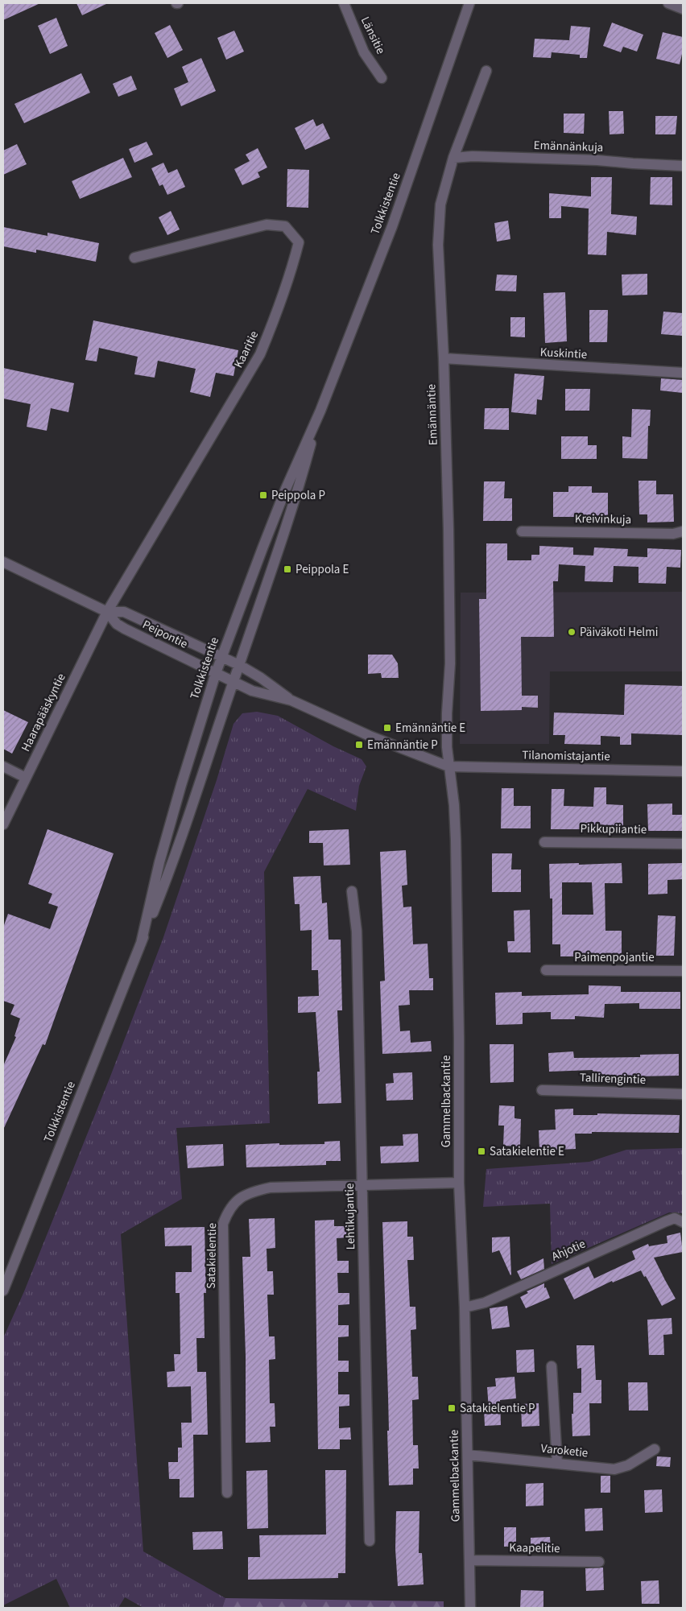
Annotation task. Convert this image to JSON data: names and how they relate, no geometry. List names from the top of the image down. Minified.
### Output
{"streets":{"street":["Länsitie","Emännänkuja","Tolkkistentie","Kaaritie","Kuskintie","Emännäntie","Kreivinkuja","Peipontie","Haarapääskyntie","Tilanomistajantie","Pikkupiiantie","Paimenpojantie","Tallirengintie","Gammelbackantie","Lehtikujantie","Ahjotie","Satakielentie","Varoketie","Kaapelitie"]},"crossings":[["Emännänkuja","Emännäntie"],["Tolkkistentie","Peipontie"],["Kaaritie","Peipontie"],["Kaaritie","Haarapääskyntie"],["Kuskintie","Emännäntie"],["Emännäntie","Tilanomistajantie"],["Emännäntie","Gammelbackantie"],["Peipontie","Haarapääskyntie"],["Tilanomistajantie","Gammelbackantie"],["Gammelbackantie","Ahjotie"],["Gammelbackantie","Satakielentie"],["Gammelbackantie","Varoketie"],["Gammelbackantie","Kaapelitie"],["Lehtikujantie","Satakielentie"]],"places":{"transit":["Peippola P","Peippola E","Emännäntie E","Emännäntie P","Satakielentie E","Satakielentie P"],"other":["Päiväkoti Helmi"]}}
